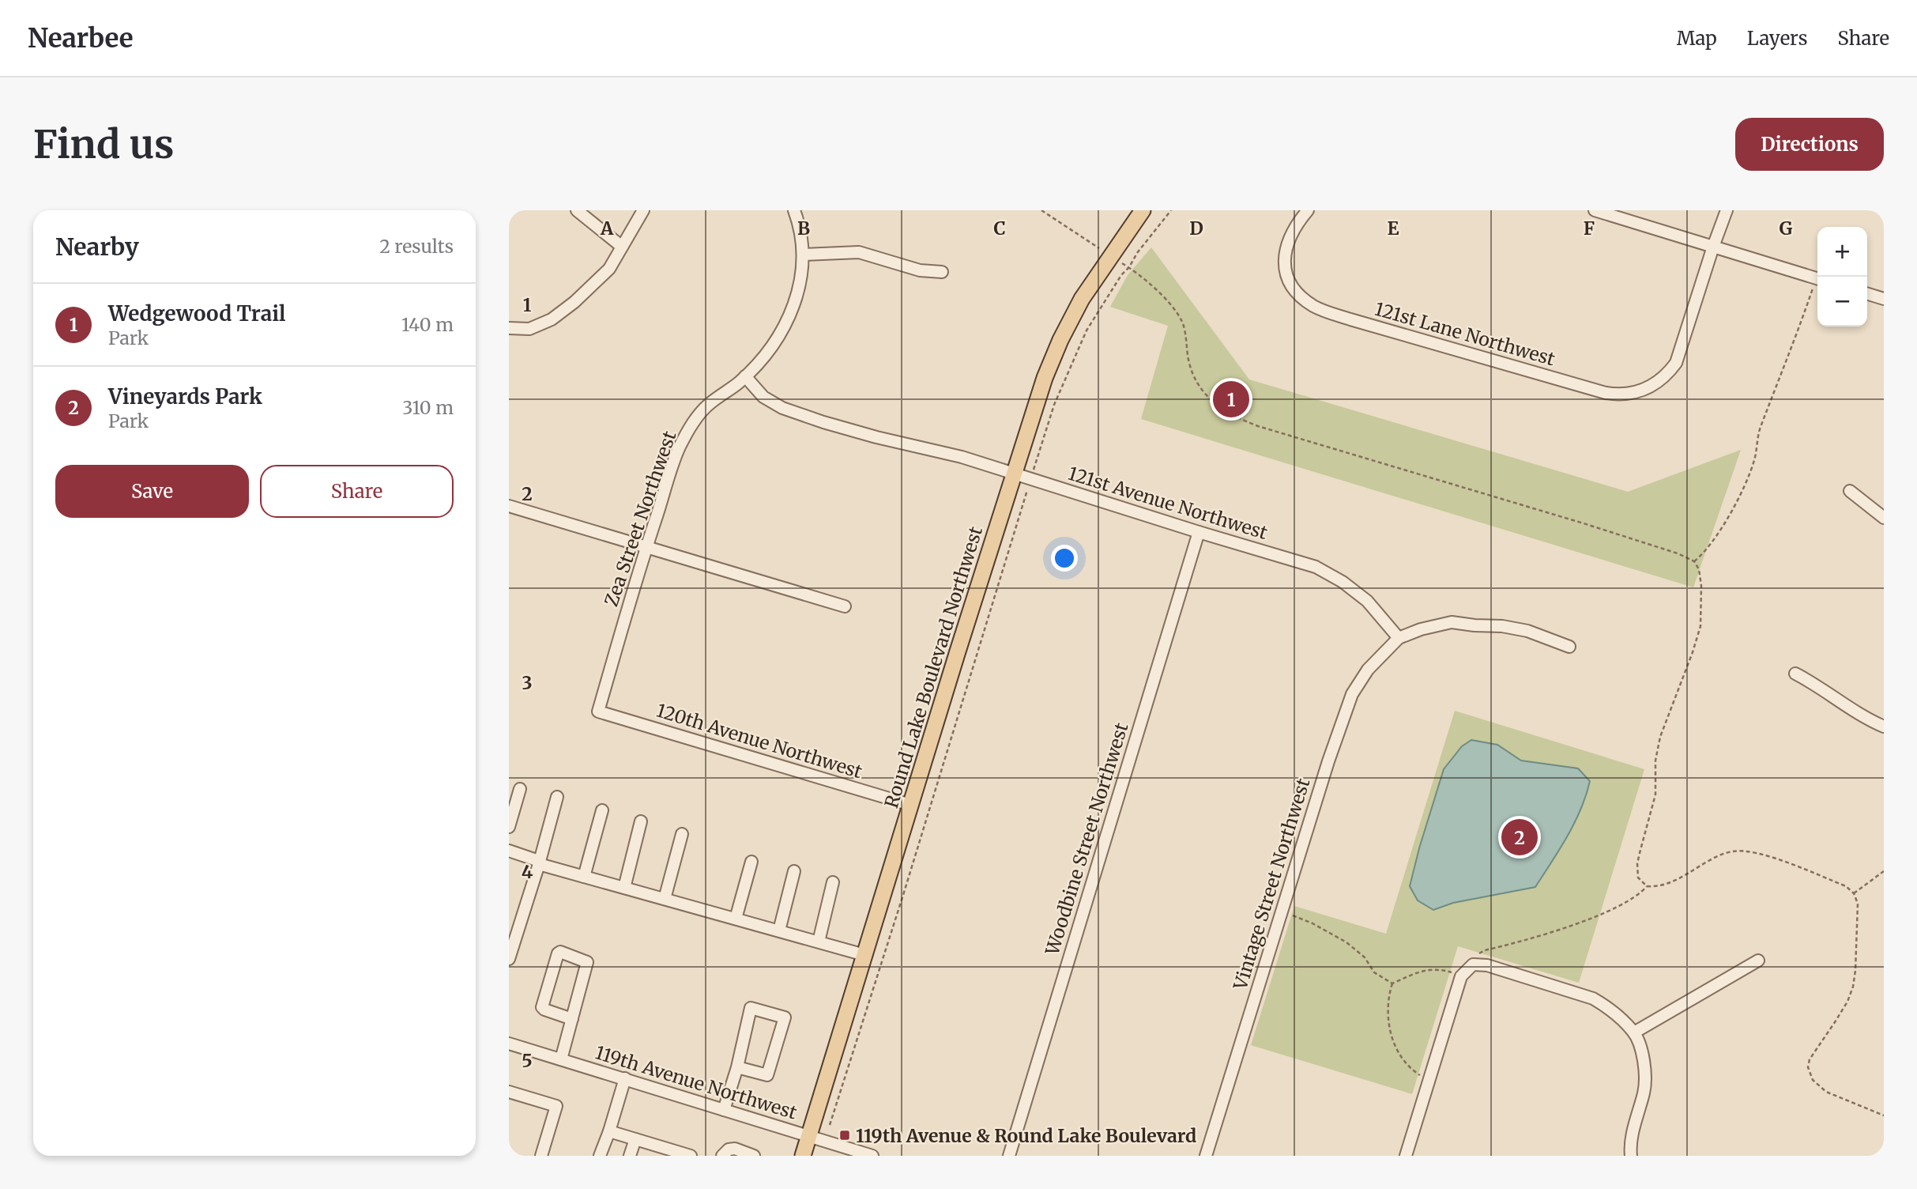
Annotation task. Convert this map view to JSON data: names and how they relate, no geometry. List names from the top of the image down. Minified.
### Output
{"streets":{"main road":["Round Lake Boulevard Northwest"],"street":["121st Lane Northwest","121st Avenue Northwest","Zea Street Northwest","120th Avenue Northwest","Woodbine Street Northwest","Vintage Street Northwest","119th Avenue Northwest"]},"crossings":[["121st Avenue Northwest","Zea Street Northwest"],["121st Avenue Northwest","Round Lake Boulevard Northwest"],["121st Avenue Northwest","Woodbine Street Northwest"],["121st Avenue Northwest","Vintage Street Northwest"],["Zea Street Northwest","120th Avenue Northwest"],["Round Lake Boulevard Northwest","120th Avenue Northwest"],["Round Lake Boulevard Northwest","119th Avenue Northwest"]],"places":{"transit":["119th Avenue & Round Lake Boulevard"]},"page":{"header":"Nearbee","nav":["Map","Layers","Share"],"buttons":["Directions",["Save","Share"]],"title":"Find us","heading":["Nearby","2 results"],"map_buttons":["+","−"],"list":[{"mark":"1","name":"Wedgewood Trail","note":"Park","value":"140 m"},{"mark":"2","name":"Vineyards Park","note":"Park","value":"310 m"}],"pins":["1","2"]},"grid":{"columns":["A","B","C","D","E","F","G"],"rows":["1","2","3","4","5"]}}
